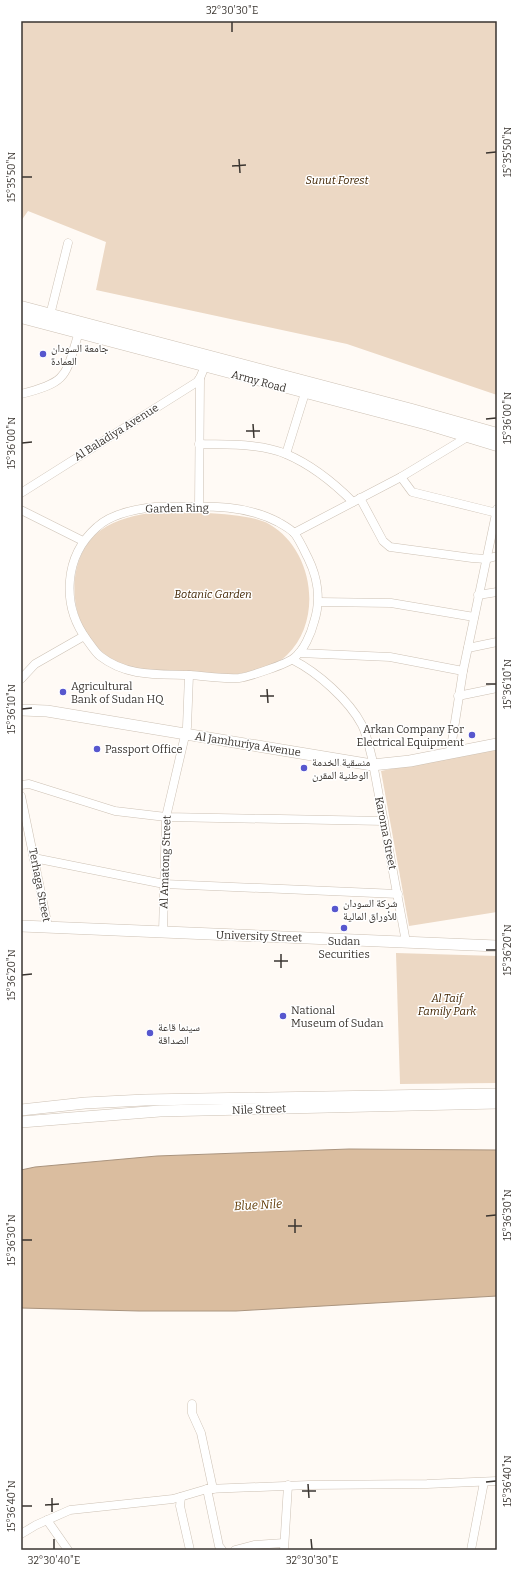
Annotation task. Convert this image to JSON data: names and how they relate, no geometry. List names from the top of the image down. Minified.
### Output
{"streets":{"highway":["Army Road"],"main road":["Al Jamhuriya Avenue","University Street","Nile Street"],"street":["Al Baladiya Avenue","Garden Ring","Karoma Street","Al Amatong Street","Terhaga Street"]},"crossings":[["Garden Ring","Karoma Street"],["Garden Ring","Al Amatong Street"],["Al Jamhuriya Avenue","Karoma Street"],["Al Jamhuriya Avenue","Al Amatong Street"],["Karoma Street","University Street"],["Al Amatong Street","University Street"],["Terhaga Street","University Street"]],"water":["Blue Nile"],"parks":["Sunut Forest","Botanic Garden","Al Taif Family Park"],"places":["جامعة السودان العمادة","Agricultural Bank of Sudan HQ","Arkan Company For Electrical Equipment","Passport Office","منسقية الخدمة الوطنية المقرن","شركة السودان للأوراق المالية","Sudan Securities","National Museum of Sudan","سينما قاعة الصداقة"],"coordinates":["32°30'30\"E","15°35'50\"N","15°36'00\"N","15°36'10\"N","15°36'20\"N","15°36'30\"N","15°36'40\"N","32°30'40\"E"]}
